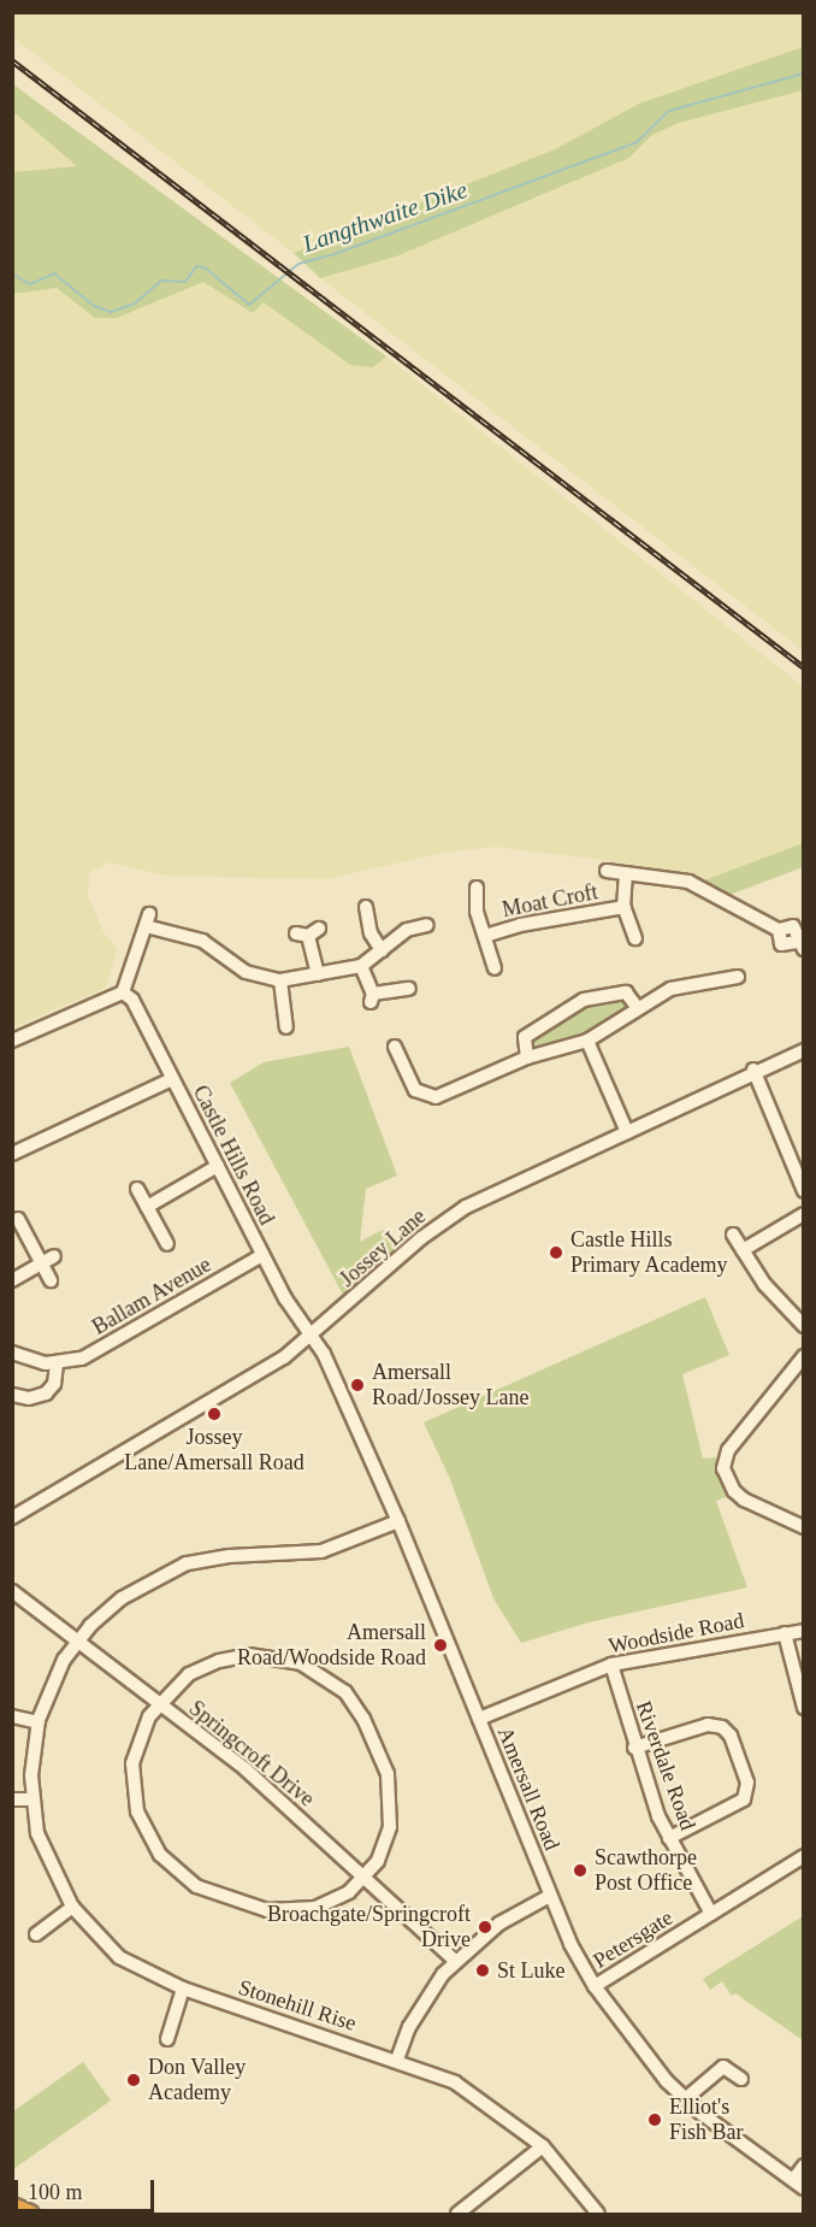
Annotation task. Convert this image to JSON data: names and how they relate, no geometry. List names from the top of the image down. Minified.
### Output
{"streets":{"street":["Moat Croft","Castle Hills Road","Jossey Lane","Ballam Avenue","Woodside Road","Springcroft Drive","Riverdale Road","Amersall Road","Petersgate","Stonehill Rise"]},"crossings":[["Castle Hills Road","Jossey Lane"],["Castle Hills Road","Ballam Avenue"],["Castle Hills Road","Amersall Road"],["Jossey Lane","Amersall Road"],["Woodside Road","Riverdale Road"],["Woodside Road","Amersall Road"],["Springcroft Drive","Stonehill Rise"],["Riverdale Road","Petersgate"],["Amersall Road","Petersgate"],["Amersall Road","Stonehill Rise"]],"water":["Langthwaite Dike"],"places":["Castle Hills Primary Academy","Amersall Road/Jossey Lane","Jossey Lane/Amersall Road","Amersall Road/Woodside Road","Scawthorpe Post Office","Broachgate/Springcroft Drive","St Luke","Don Valley Academy","Elliot's Fish Bar"],"scale_bar":"100 m"}
